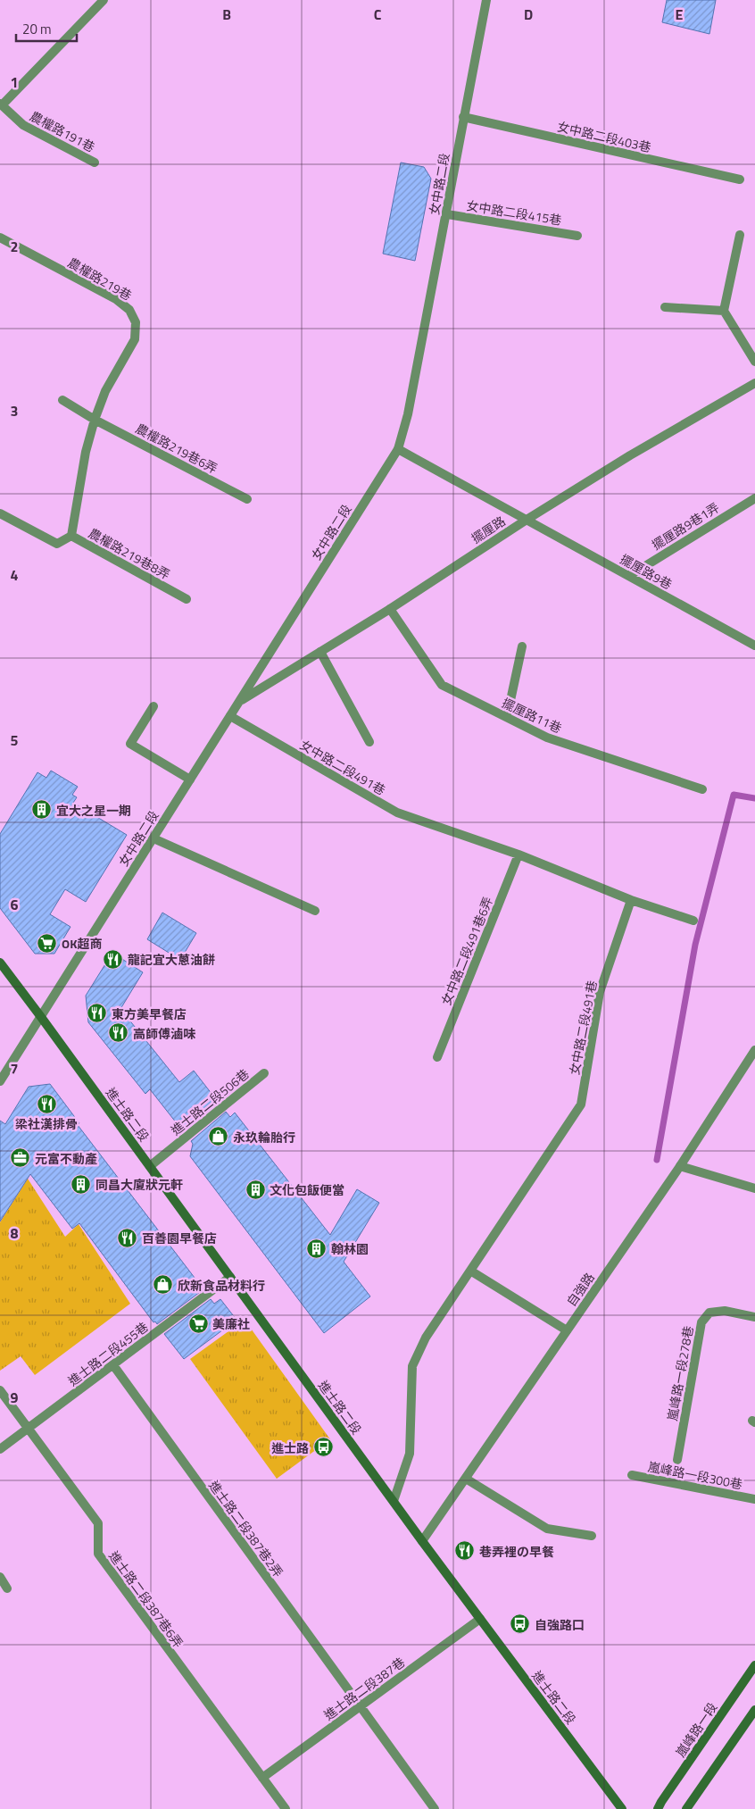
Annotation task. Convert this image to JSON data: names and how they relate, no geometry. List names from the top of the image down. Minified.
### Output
{"streets":{"street":["農權路191巷","女中路二段403巷","女中路二段","女中路二段415巷","農權路219巷","農權路219巷6弄","擺厘路9巷1弄","擺厘路","農權路219巷8弄","擺厘路9巷","擺厘路11巷","女中路二段491巷","女中路二段491巷6弄","進士路二段506巷","進士路二段","自強路","進士路二段455巷","嵐峰路一段278巷","嵐峰路一段300巷","進士路二段387巷2弄","進士路二段387巷6弄","進士路二段387巷","嵐峰路一段"]},"crossings":[["女中路二段403巷","女中路二段"],["女中路二段","女中路二段415巷"],["女中路二段","擺厘路"],["女中路二段","擺厘路9巷"],["女中路二段","女中路二段491巷"],["女中路二段","進士路二段"],["農權路219巷","農權路219巷6弄"],["農權路219巷","農權路219巷8弄"],["農權路219巷6弄","農權路219巷8弄"],["擺厘路9巷1弄","擺厘路9巷"],["擺厘路","擺厘路9巷"],["擺厘路","擺厘路11巷"],["女中路二段491巷","女中路二段491巷6弄"],["女中路二段491巷","進士路二段"],["進士路二段506巷","進士路二段"],["進士路二段","自強路"],["進士路二段","進士路二段455巷"],["進士路二段","進士路二段387巷"],["進士路二段455巷","進士路二段387巷2弄"],["進士路二段455巷","進士路二段387巷6弄"],["進士路二段387巷2弄","進士路二段387巷"],["進士路二段387巷6弄","進士路二段387巷"]],"places":{"building":["宜大之星一期","同昌大廈狀元軒","文化包飯便當","翰林園"],"supermarket":["OK超商","美廉社"],"restaurant":["龍記宜大蔥油餅","東方美早餐店","高師傅滷味","梁社漢排骨","百善園早餐店","巷弄裡の早餐"],"shop":["永玖輪胎行","欣新食品材料行"],"office":["元富不動產"],"bus stop":["進士路","自強路口"]},"scale_bar":"20 m","grid":{"columns":["B","C","D","E"],"rows":["1","2","3","4","5","6","7","8","9"]}}
